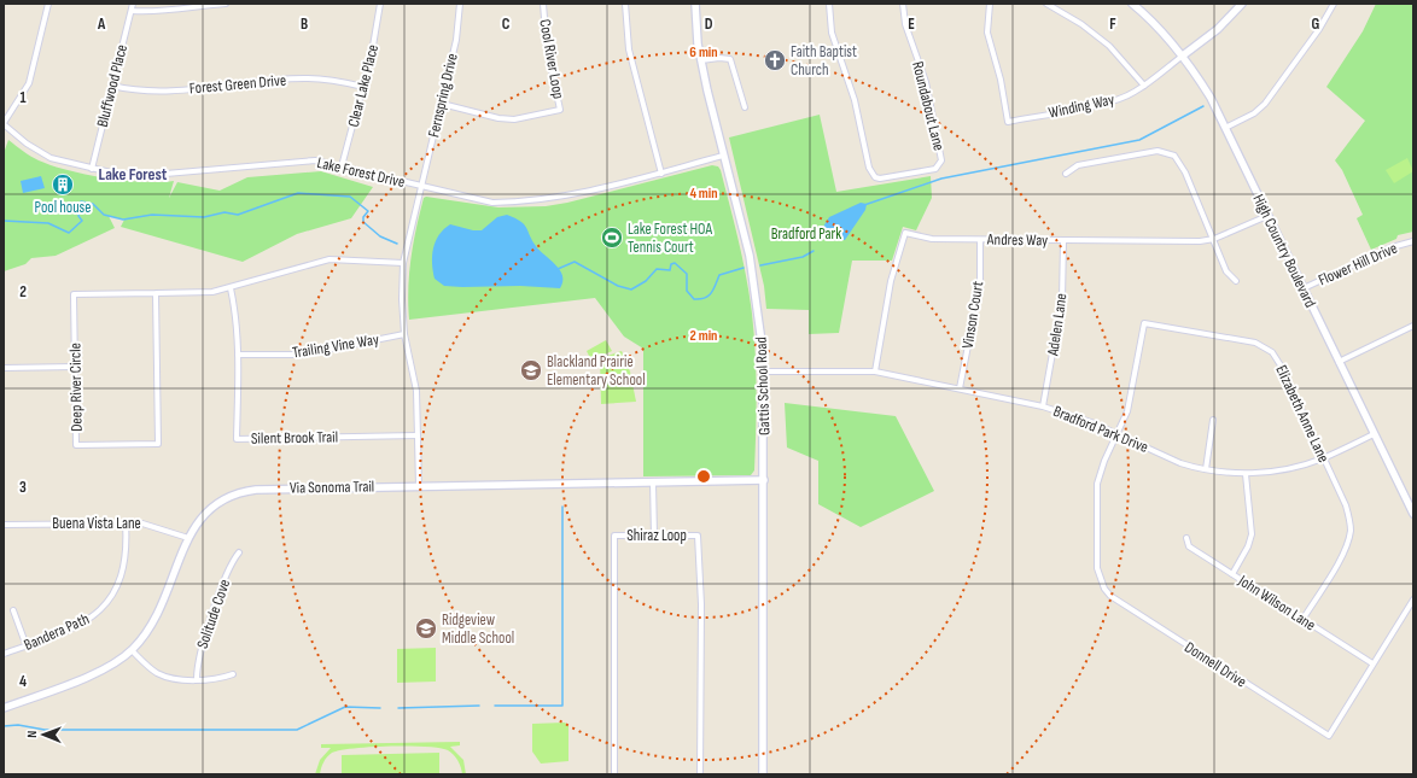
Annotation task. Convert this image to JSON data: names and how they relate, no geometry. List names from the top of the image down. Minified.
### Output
{"streets":{"street":["Cool River Loop","Forest Green Drive","Bluffwood Place","Clear Lake Place","Fernspring Drive","Roundabout Lane","Winding Way","Lake Forest Drive","Andres Way","High Country Boulevard","Flower Hill Drive","Vinson Court","Adelen Lane","Trailing Vine Way","Gattis School Road","Deep River Circle","Elizabeth Anne Lane","Bradford Park Drive","Silent Brook Trail","Via Sonoma Trail","Buena Vista Lane","Shiraz Loop","John Wilson Lane","Solitude Cove","Bandera Path","Donnell Drive"]},"crossings":[["Cool River Loop","Fernspring Drive"],["Forest Green Drive","Bluffwood Place"],["Forest Green Drive","Clear Lake Place"],["Bluffwood Place","Lake Forest Drive"],["Clear Lake Place","Lake Forest Drive"],["Fernspring Drive","Lake Forest Drive"],["Fernspring Drive","Trailing Vine Way"],["Fernspring Drive","Deep River Circle"],["Fernspring Drive","Silent Brook Trail"],["Fernspring Drive","Via Sonoma Trail"],["Winding Way","High Country Boulevard"],["Lake Forest Drive","Gattis School Road"],["Andres Way","High Country Boulevard"],["Andres Way","Vinson Court"],["Andres Way","Adelen Lane"],["Andres Way","Bradford Park Drive"],["High Country Boulevard","Flower Hill Drive"],["High Country Boulevard","Bradford Park Drive"],["Vinson Court","Bradford Park Drive"],["Adelen Lane","Bradford Park Drive"],["Trailing Vine Way","Silent Brook Trail"],["Gattis School Road","Bradford Park Drive"],["Gattis School Road","Via Sonoma Trail"],["Deep River Circle","Silent Brook Trail"],["Elizabeth Anne Lane","Bradford Park Drive"],["Elizabeth Anne Lane","John Wilson Lane"],["Elizabeth Anne Lane","Donnell Drive"],["Bradford Park Drive","Donnell Drive"],["Via Sonoma Trail","Buena Vista Lane"],["Buena Vista Lane","Bandera Path"],["John Wilson Lane","Donnell Drive"]],"districts":["Lake Forest"],"parks":["Bradford Park"],"places":{"church":["Faith Baptist Church"],"building":["Pool house"],"sports":["Lake Forest HOA Tennis Court"],"school or university":["Blackland Prairie Elementary School","Ridgeview Middle School"]},"north":"left","grid":{"columns":["A","B","C","D","E","F","G"],"rows":["1","2","3","4"]},"rings":["6 min","4 min","2 min"]}
